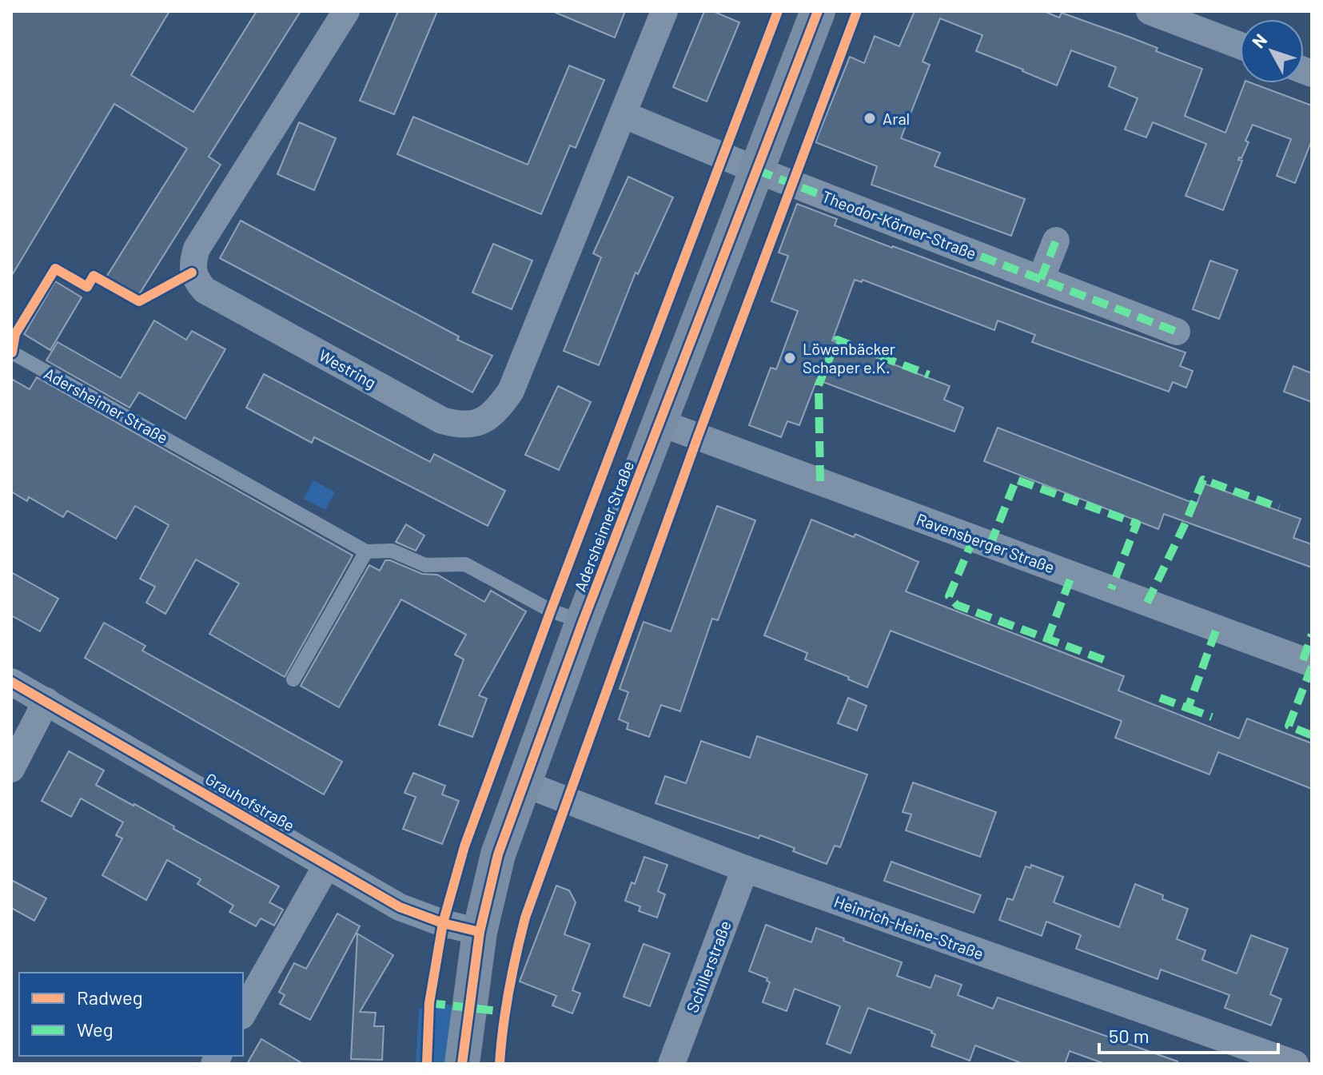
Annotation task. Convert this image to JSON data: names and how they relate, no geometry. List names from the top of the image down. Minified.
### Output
{"streets":{"main road":["Adersheimer Straße"],"street":["Theodor-Körner-Straße","Westring","Ravensberger Straße","Grauhofstraße","Heinrich-Heine-Straße","Schillerstraße"]},"crossings":[["Theodor-Körner-Straße","Adersheimer Straße"],["Adersheimer Straße","Ravensberger Straße"],["Adersheimer Straße","Grauhofstraße"],["Adersheimer Straße","Heinrich-Heine-Straße"],["Heinrich-Heine-Straße","Schillerstraße"]],"places":["Aral","Löwenbäcker Schaper e.K."],"legend":["Radweg","Weg"],"scale_bar":"50 m","north":"top left"}
